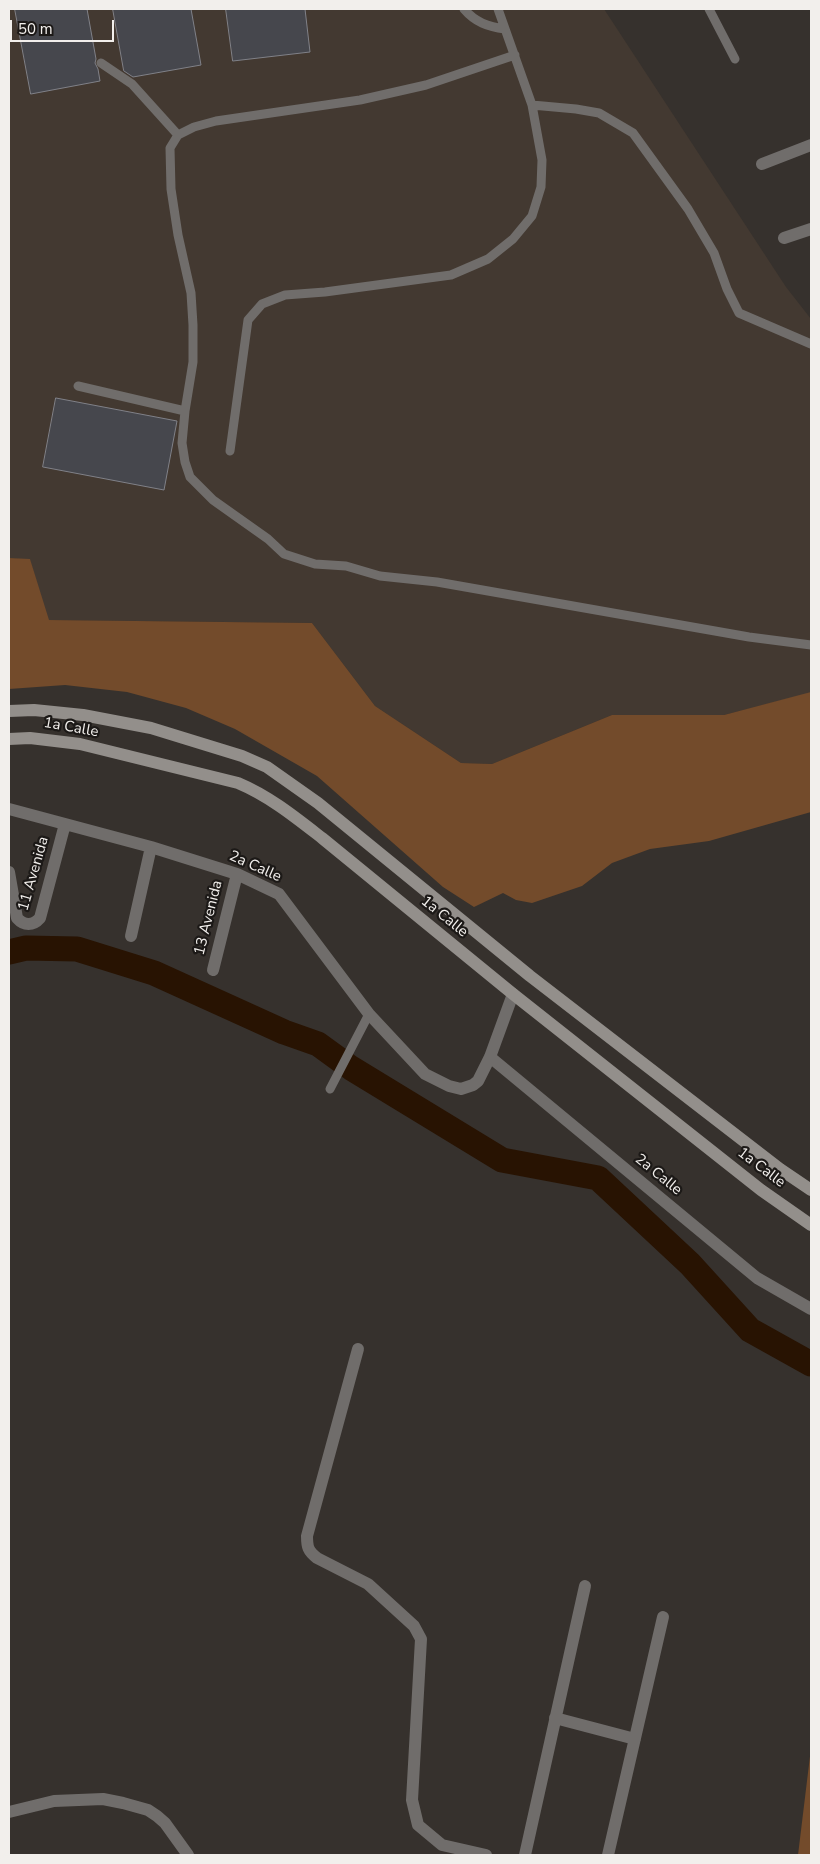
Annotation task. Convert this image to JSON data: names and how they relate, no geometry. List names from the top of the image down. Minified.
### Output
{"streets":{"main road":["1a Calle"],"street":["2a Calle","11 Avenida","13 Avenida"]},"crossings":[["2a Calle","11 Avenida"],["2a Calle","13 Avenida"]],"scale_bar":"50 m"}
